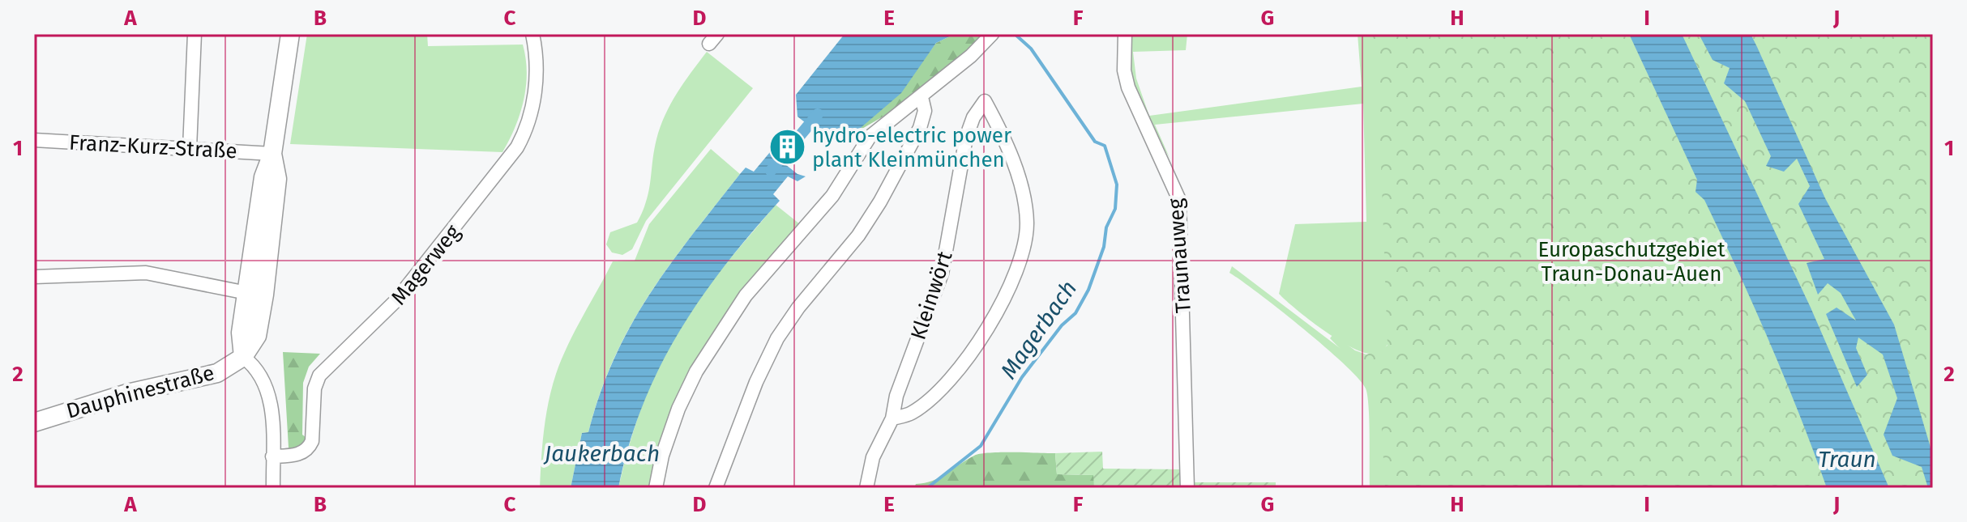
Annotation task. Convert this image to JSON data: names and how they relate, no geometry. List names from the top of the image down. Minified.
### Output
{"streets":{"main road":["Dauphinestraße"],"street":["Franz-Kurz-Straße","Traunauweg","Magerweg","Kleinwört"]},"water":["Magerbach","Jaukerbach","Traun"],"parks":["Europaschutzgebiet Traun-Donau-Auen"],"places":{"building":["hydro-electric power plant Kleinmünchen"]},"grid":{"columns":["A","B","C","D","E","F","G","H","I","J"],"rows":["1","2"]}}
